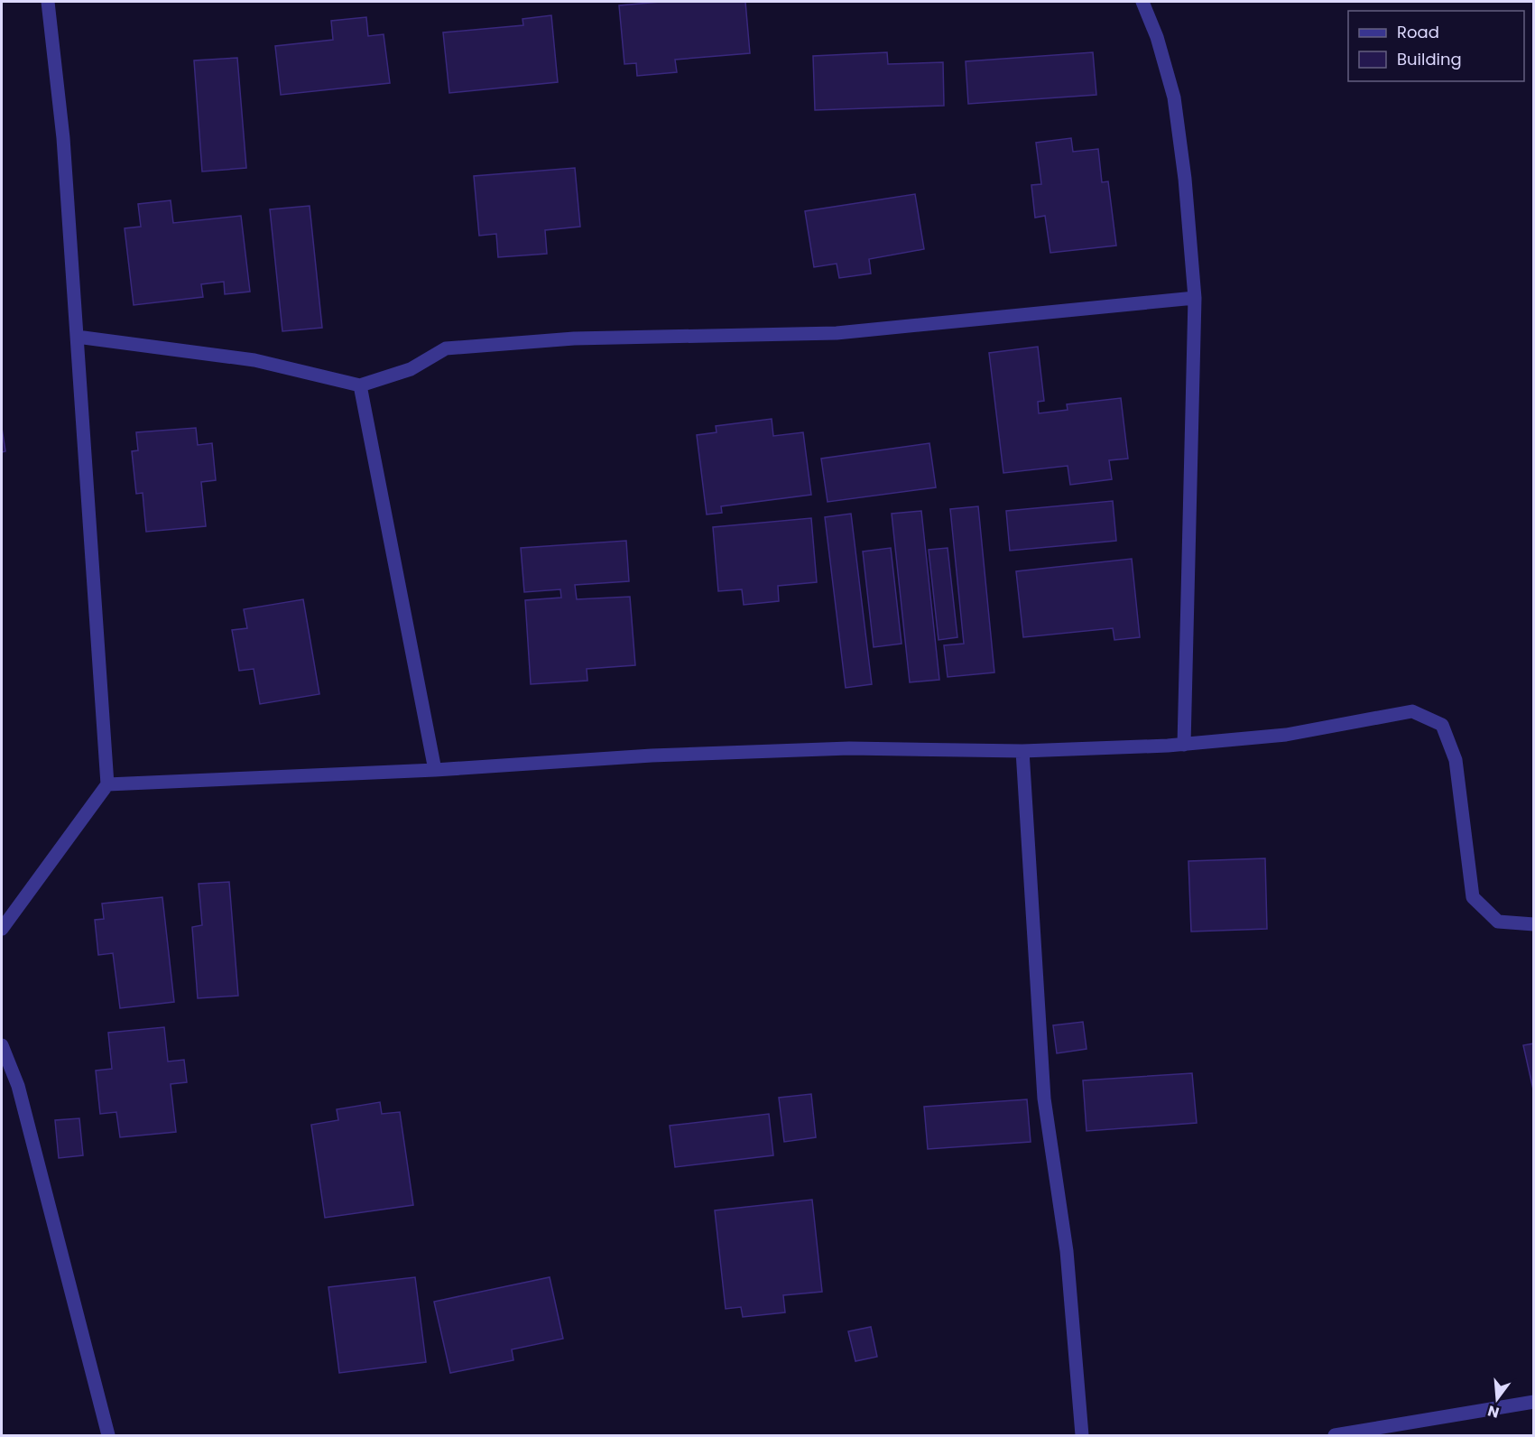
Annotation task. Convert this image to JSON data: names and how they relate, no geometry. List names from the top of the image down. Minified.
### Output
{"legend":["Road","Building"],"north":"bottom"}
